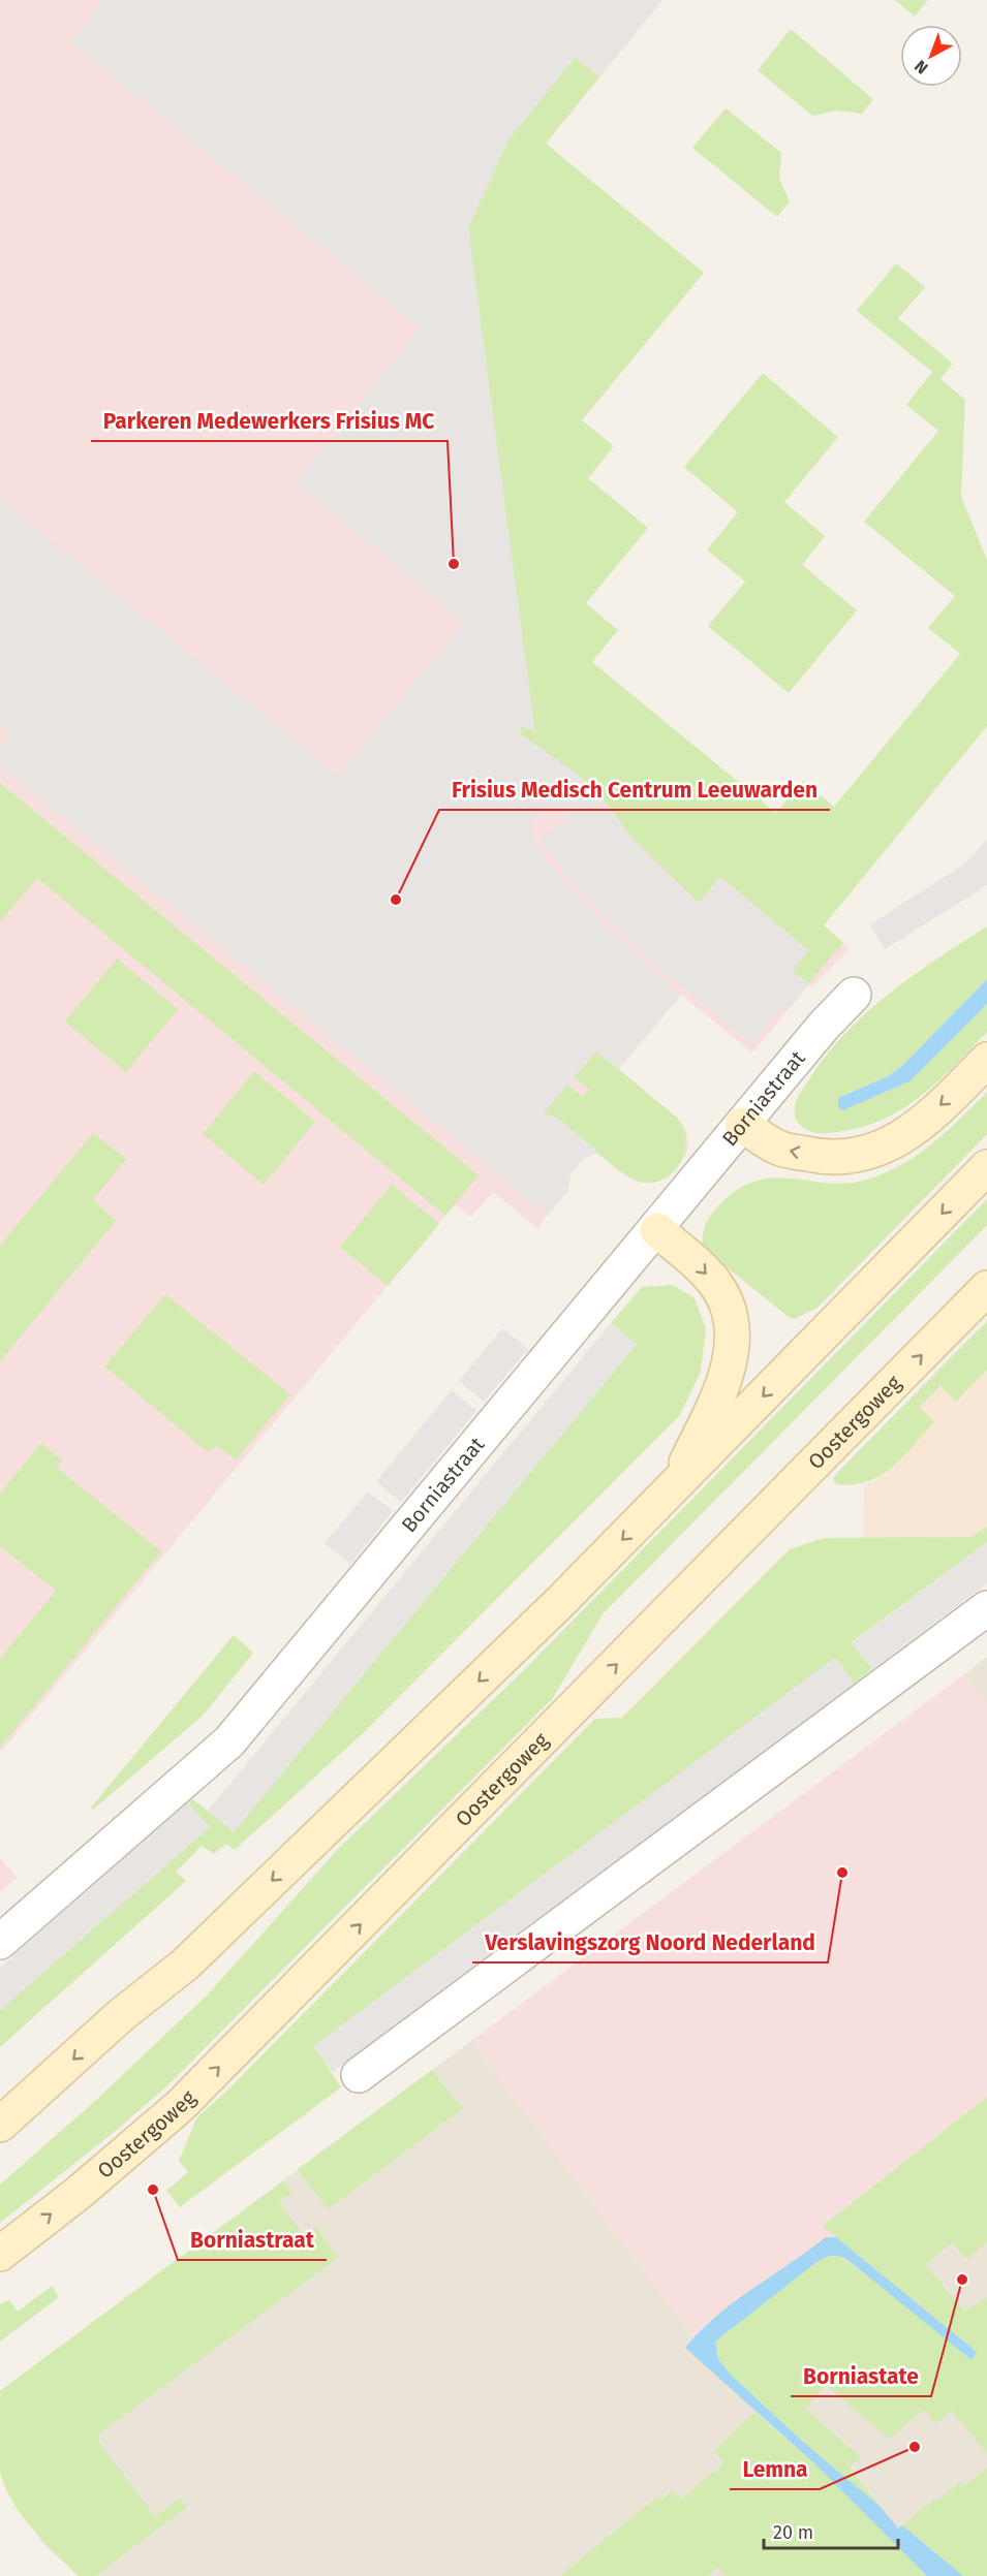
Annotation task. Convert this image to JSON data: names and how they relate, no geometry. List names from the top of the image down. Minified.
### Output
{"streets":{"main road":["Oostergoweg"],"street":["Borniastraat"]},"places":["Parkeren Medewerkers Frisius MC","Frisius Medisch Centrum Leeuwarden","Verslavingszorg Noord Nederland","Borniastraat","Borniastate","Lemna"],"scale_bar":"20 m","north":"bottom left"}
